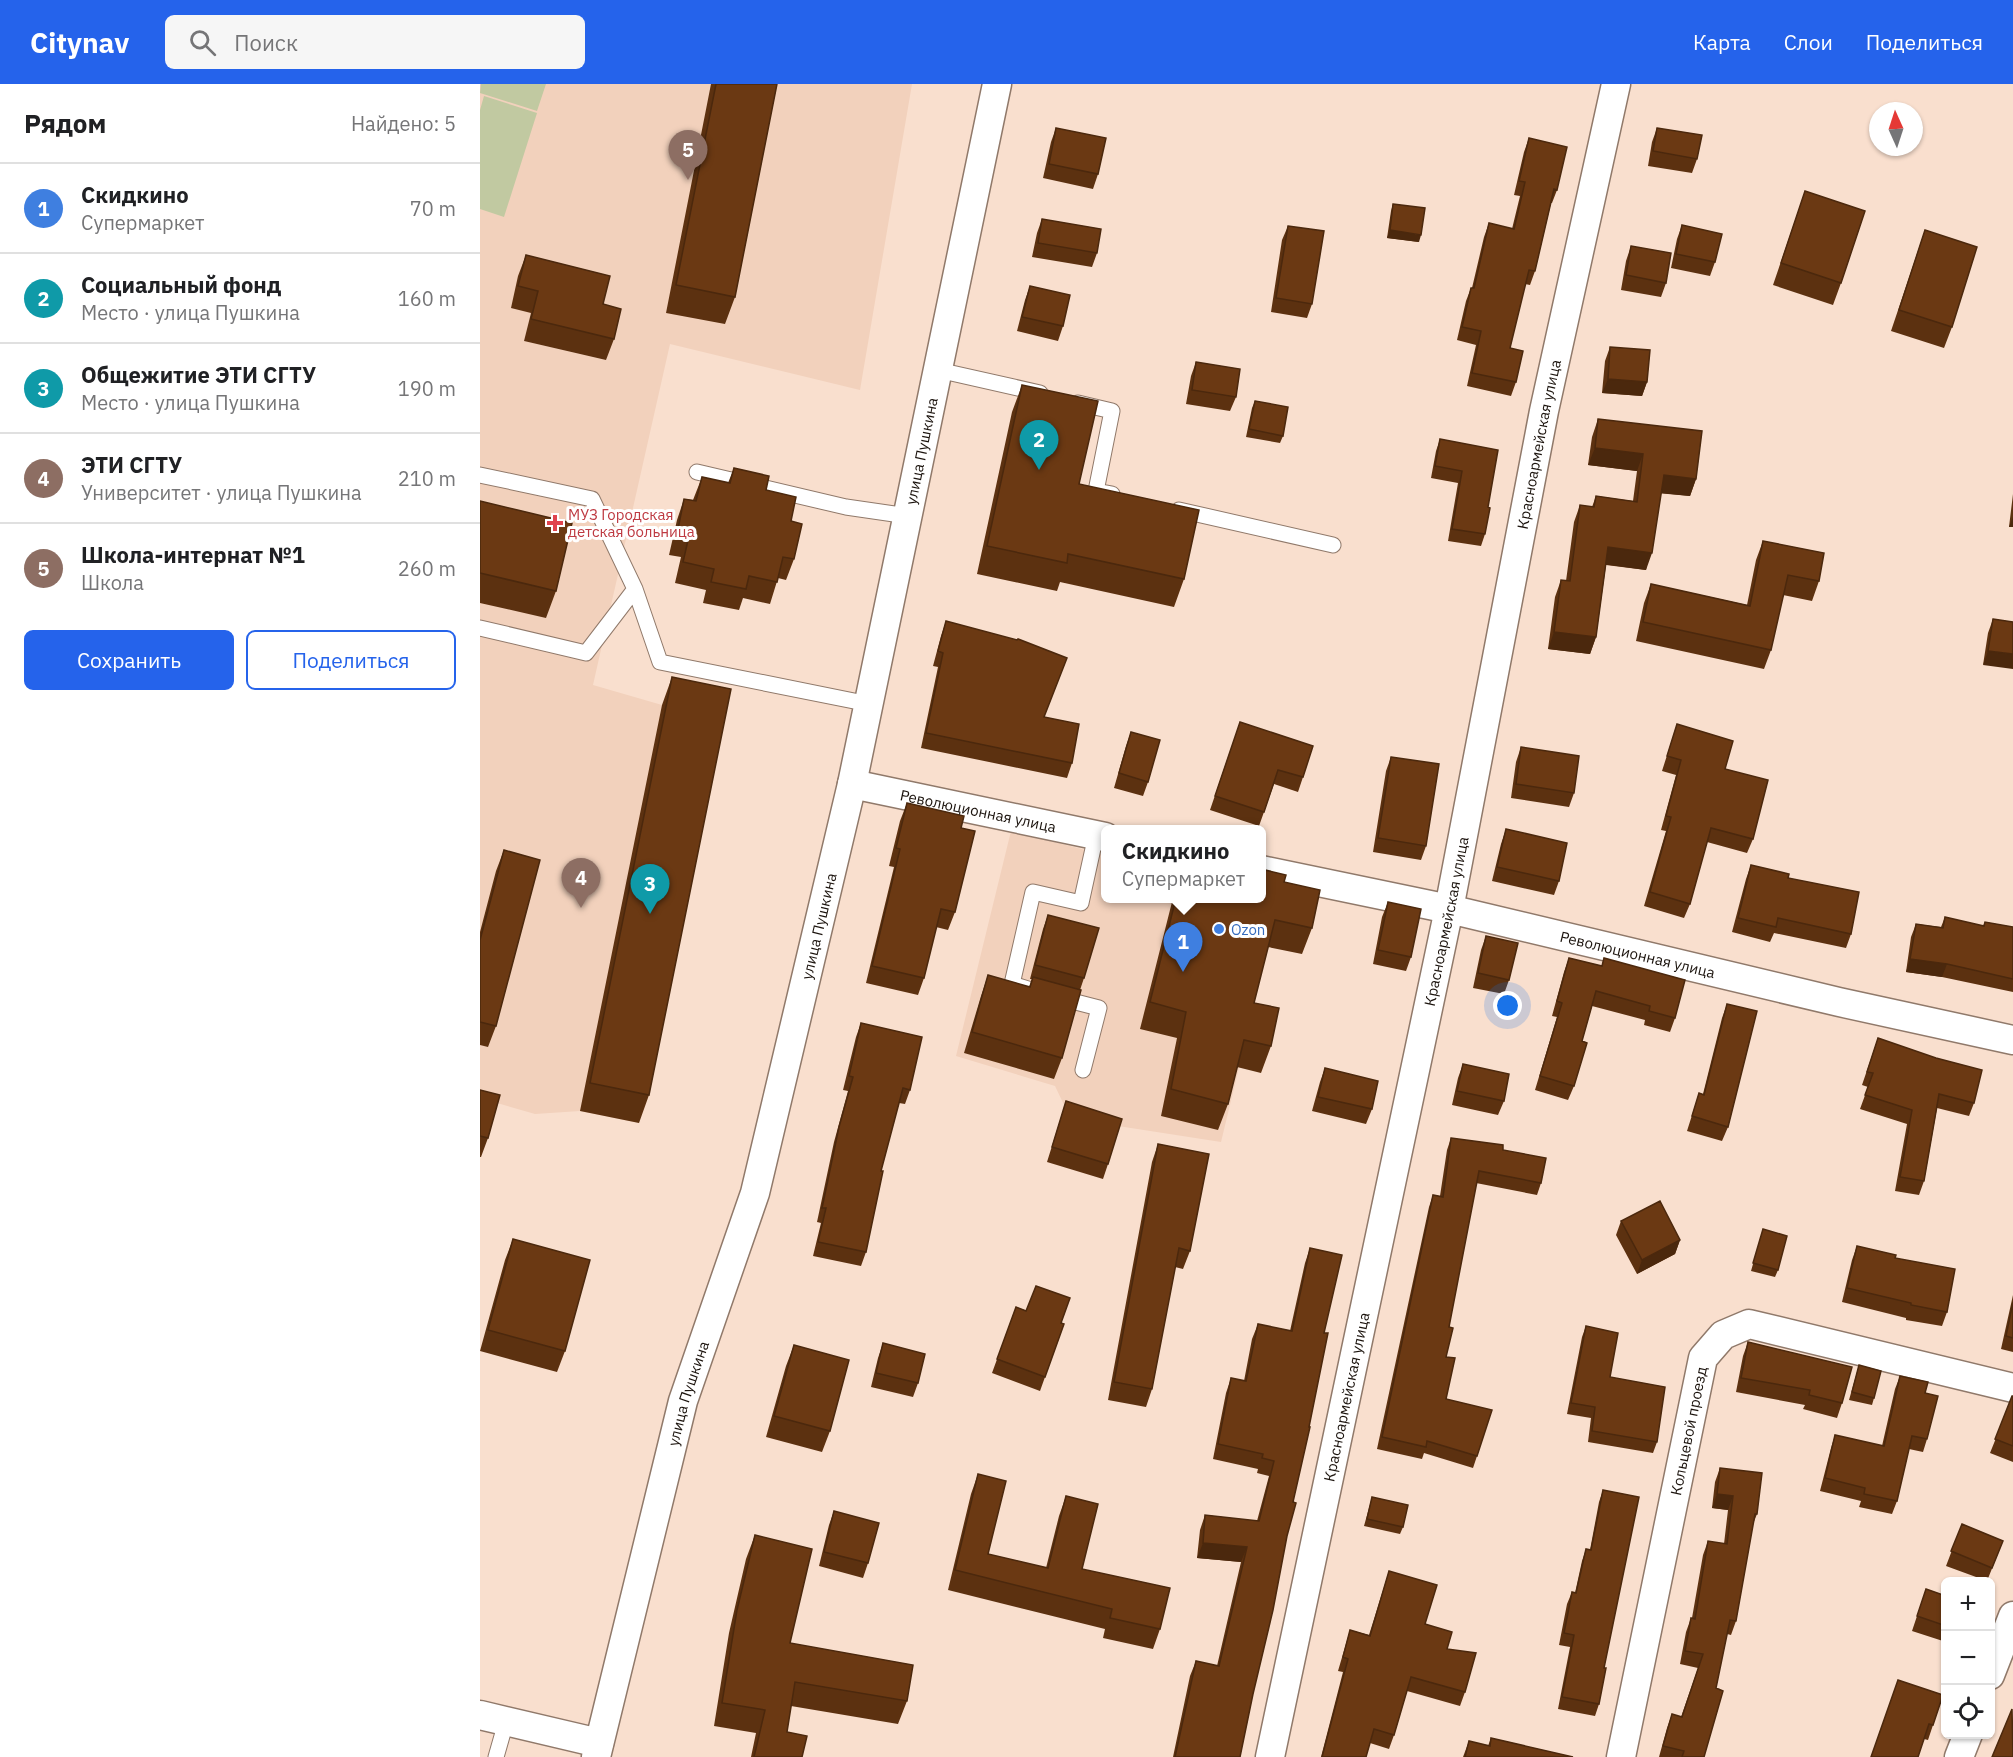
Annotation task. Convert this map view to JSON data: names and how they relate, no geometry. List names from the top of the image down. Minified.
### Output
{"streets":{"street":["Красноармейская улица","улица Пушкина","Революционная улица","Кольцевой проезд"]},"crossings":[["Красноармейская улица","Революционная улица"],["улица Пушкина","Революционная улица"]],"places":{"health":["МУЗ Городская детская больница"],"other":["Ozon"]},"north":"top","page":{"header":"Citynav","search":"Поиск","nav":["Карта","Слои","Поделиться"],"heading":["Рядом","Найдено: 5"],"pins":["5","2","4","3","1"],"list":[{"mark":"1","name":"Скидкино","note":"Супермаркет","value":"70 m"},{"mark":"2","name":"Социальный фонд","note":"Место · улица Пушкина","value":"160 m"},{"mark":"3","name":"Общежитие ЭТИ СГТУ","note":"Место · улица Пушкина","value":"190 m"},{"mark":"4","name":"ЭТИ СГТУ","note":"Университет · улица Пушкина","value":"210 m"},{"mark":"5","name":"Школа-интернат №1","note":"Школа","value":"260 m"}],"buttons":["Сохранить","Поделиться"],"popup":["Скидкино","Супермаркет"],"map_buttons":["+","−"]}}
